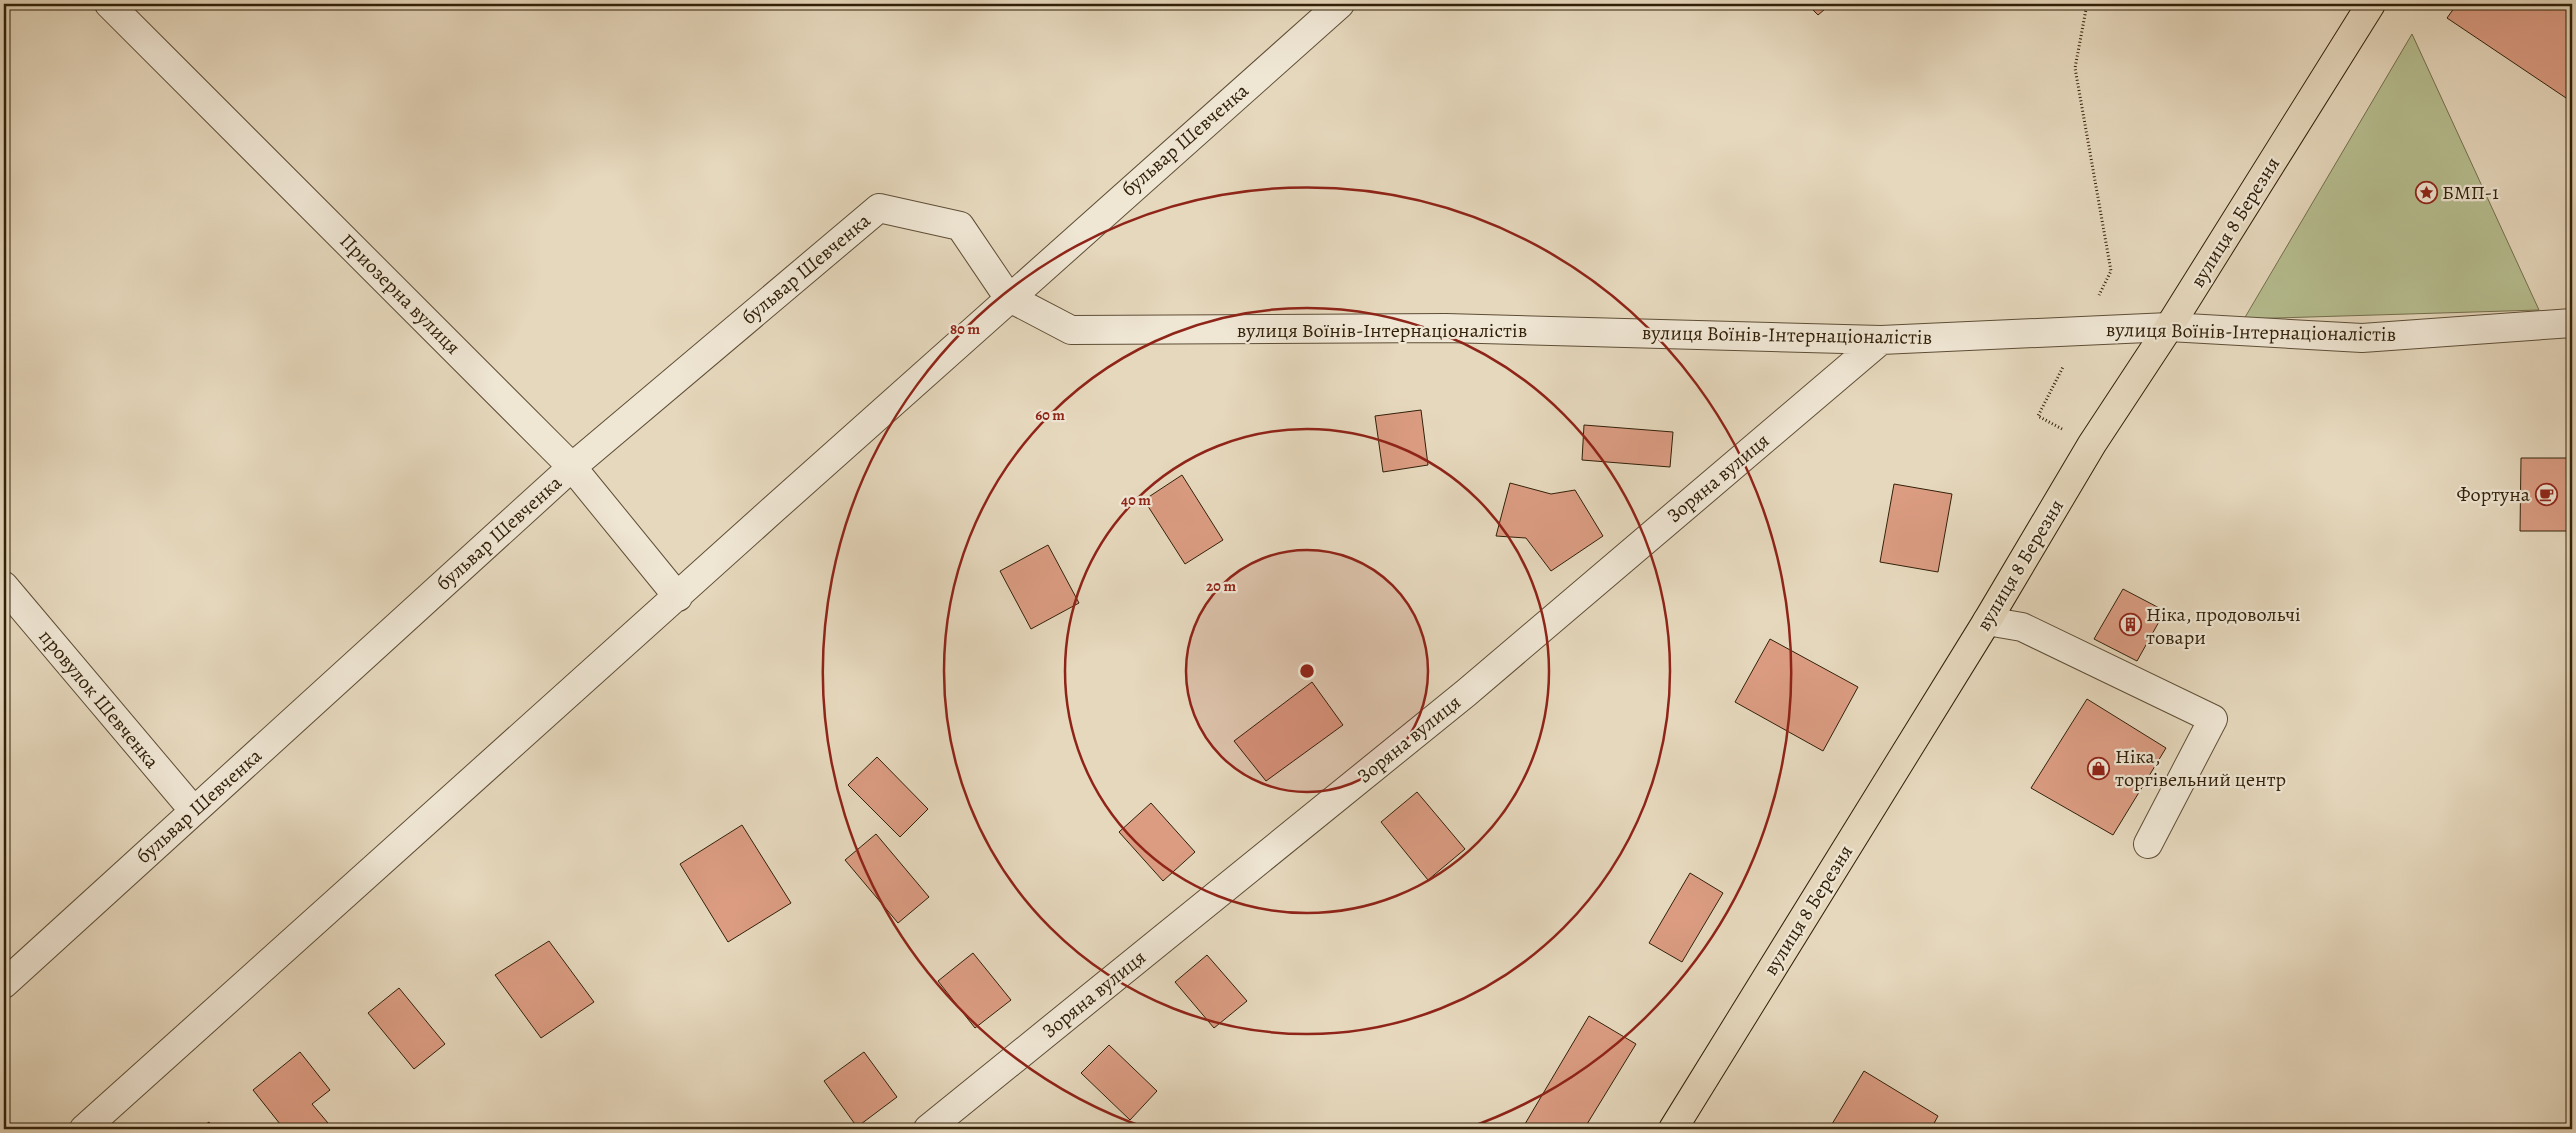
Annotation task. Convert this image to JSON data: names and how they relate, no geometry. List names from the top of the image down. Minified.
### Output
{"streets":{"main road":["вулиця 8 Березня"],"street":["бульвар Шевченка","Приозерна вулиця","вулиця Воїнів-Інтернаціоналістів","Зоряна вулиця","провулок Шевченка"]},"crossings":[["бульвар Шевченка","Приозерна вулиця"],["бульвар Шевченка","вулиця Воїнів-Інтернаціоналістів"],["бульвар Шевченка","провулок Шевченка"],["вулиця 8 Березня","вулиця Воїнів-Інтернаціоналістів"],["вулиця Воїнів-Інтернаціоналістів","Зоряна вулиця"]],"places":{"place":["БМП-1"],"cafe":["Фортуна"],"building":["Ніка, продовольчі товари"],"shop":["Ніка, торгівельний центр"]},"rings":["80 m","60 m","40 m","20 m"]}
